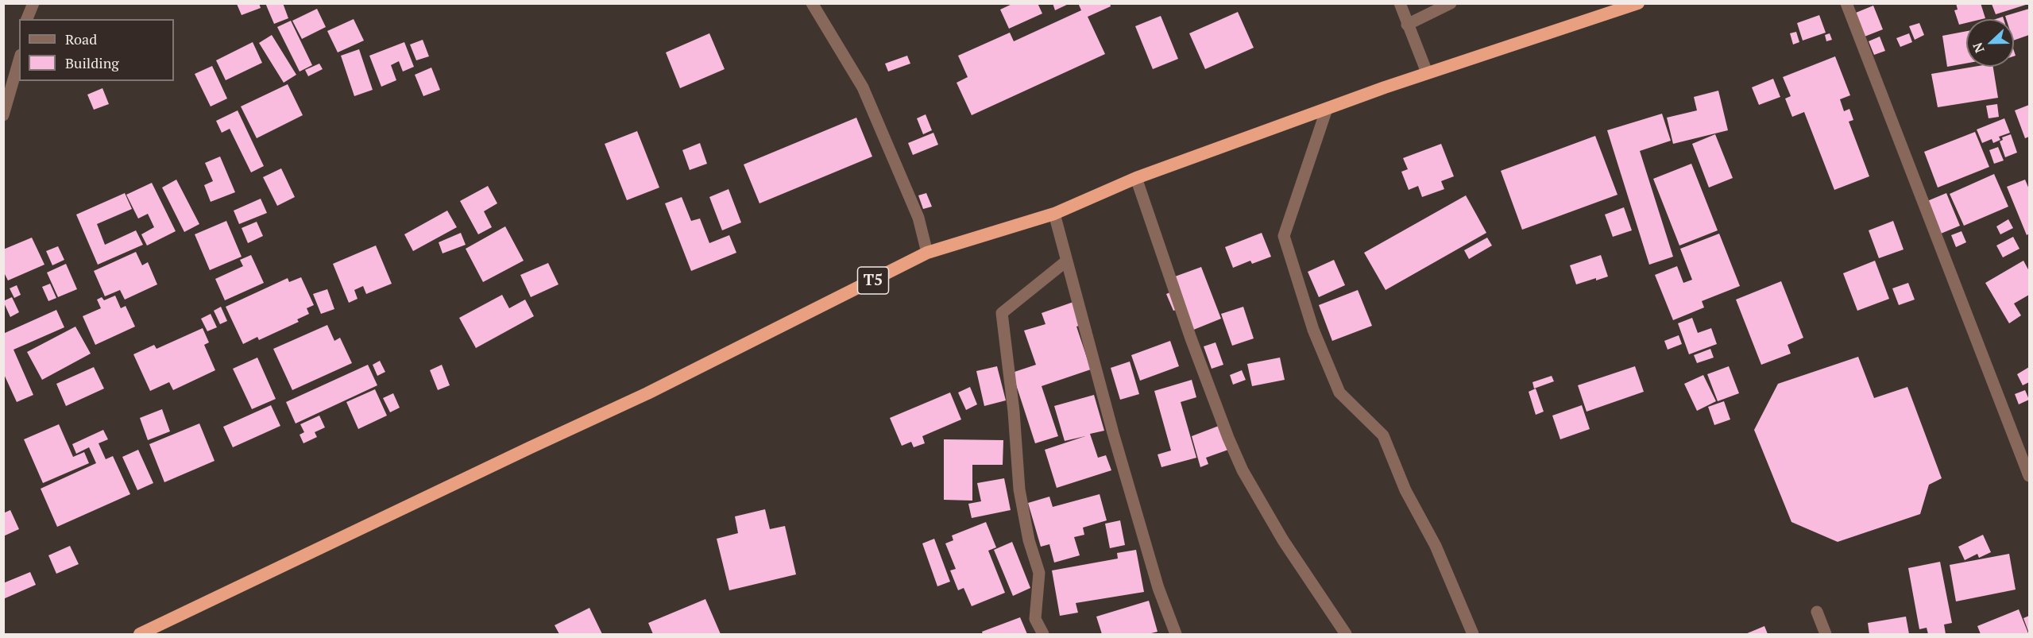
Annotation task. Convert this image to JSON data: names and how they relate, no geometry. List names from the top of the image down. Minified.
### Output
{"streets":{"highway":["T5"]},"legend":["Road","Building"],"north":"left"}
